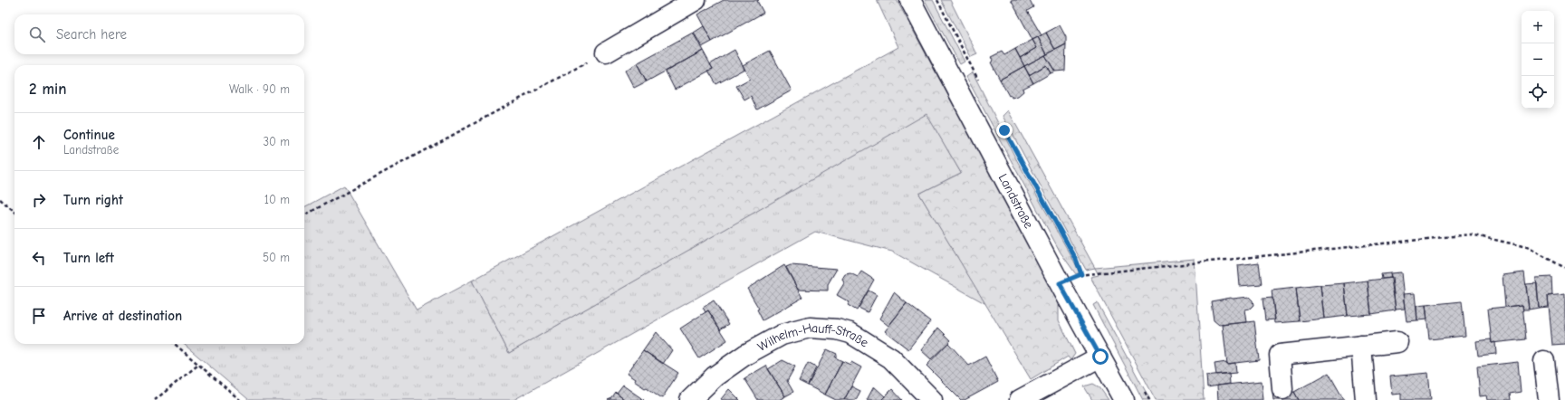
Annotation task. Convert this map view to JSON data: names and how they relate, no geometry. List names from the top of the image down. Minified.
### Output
{"streets":{"street":["Landstraße","Wilhelm-Hauff-Straße"]},"page":{"map_buttons":["+","−"],"search":"Search here","heading":["2 min","Walk · 90 m"],"list":[["Continue","Landstraße","30 m"],["Turn right","10 m"],["Turn left","50 m"],"Arrive at destination"]}}
